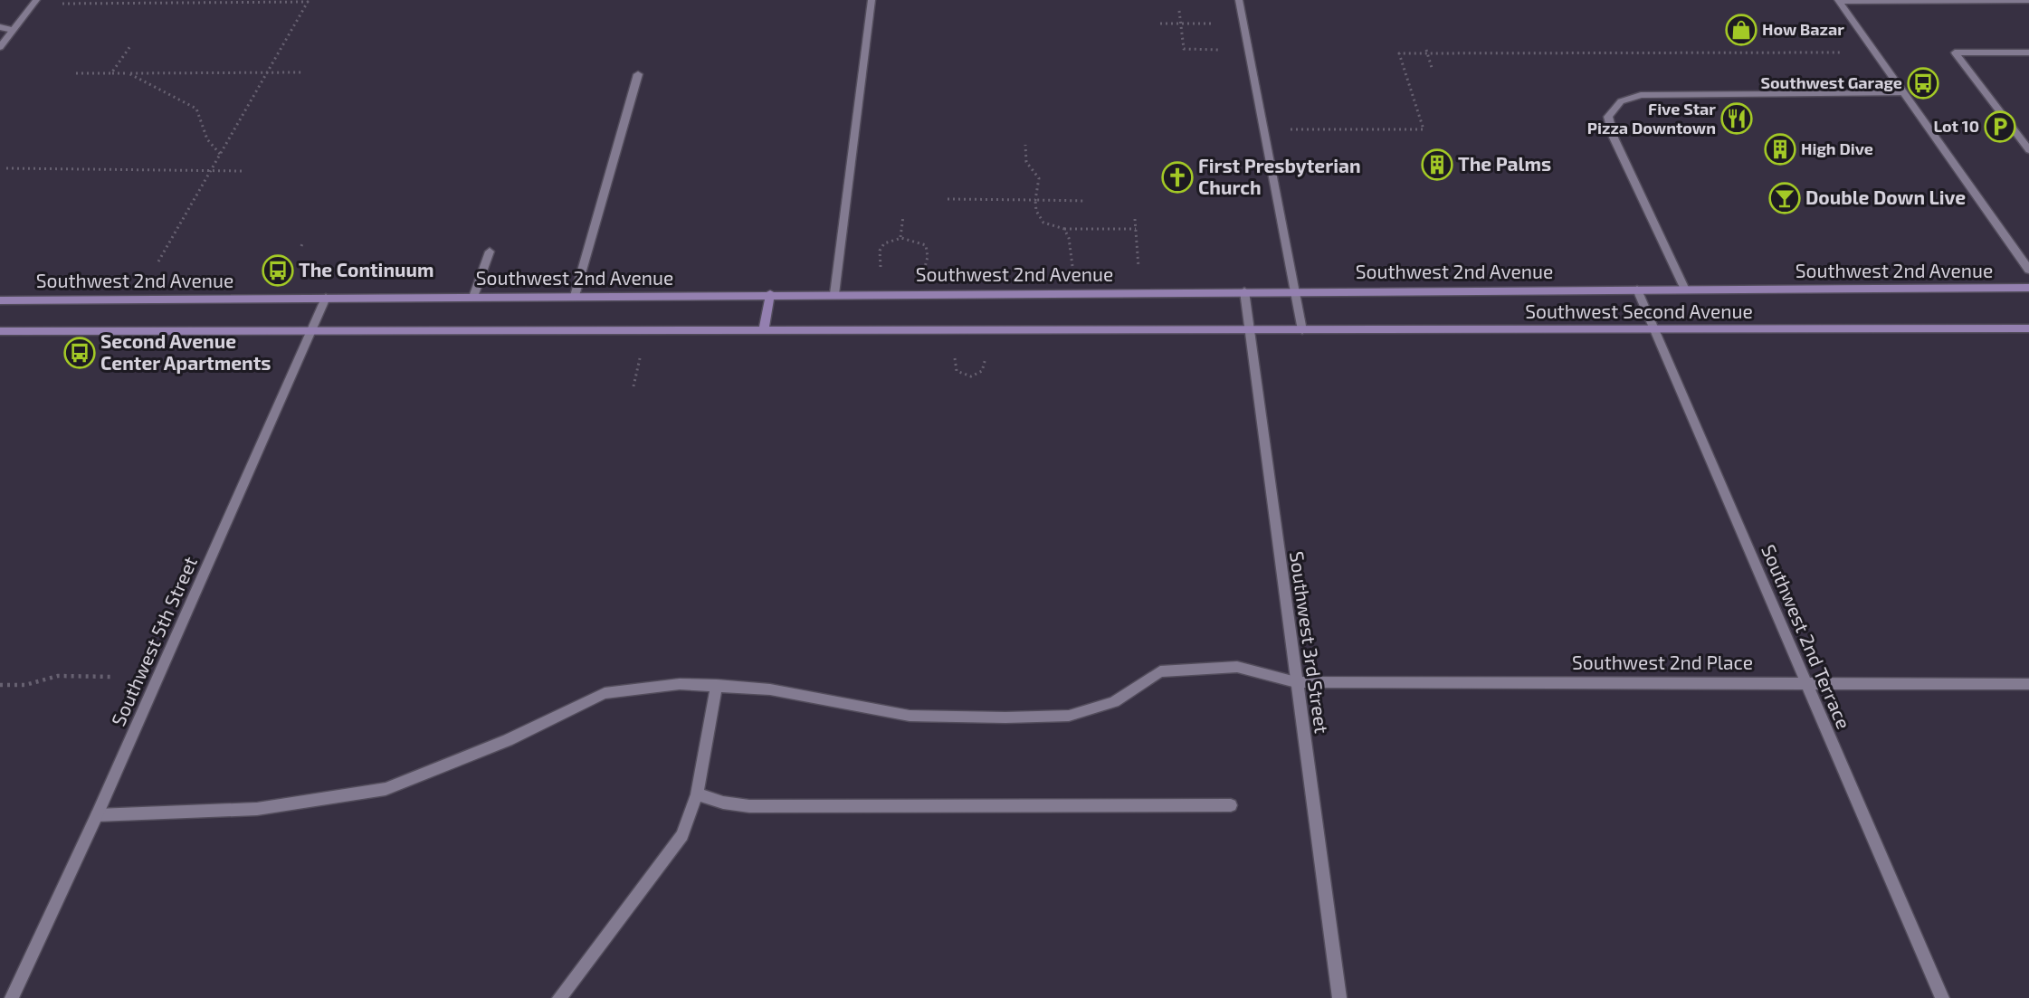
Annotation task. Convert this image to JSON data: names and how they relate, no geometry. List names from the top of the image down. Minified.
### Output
{"streets":{"street":["Southwest 2nd Avenue","Southwest Second Avenue","Southwest 2nd Terrace","Southwest 5th Street","Southwest 3rd Street","Southwest 2nd Place"]},"crossings":[["Southwest 2nd Avenue","Southwest 2nd Terrace"],["Southwest 2nd Avenue","Southwest 5th Street"],["Southwest 2nd Avenue","Southwest 3rd Street"],["Southwest Second Avenue","Southwest 2nd Terrace"],["Southwest Second Avenue","Southwest 3rd Street"],["Southwest 2nd Terrace","Southwest 2nd Place"],["Southwest 5th Street","Southwest 2nd Place"],["Southwest 3rd Street","Southwest 2nd Place"]],"places":{"shop":["How Bazar"],"bus stop":["Southwest Garage","The Continuum","Second Avenue Center Apartments"],"restaurant":["Five Star Pizza Downtown"],"parking":["Lot 10"],"building":["High Dive","The Palms"],"church":["First Presbyterian Church"],"bar":["Double Down Live"]}}
